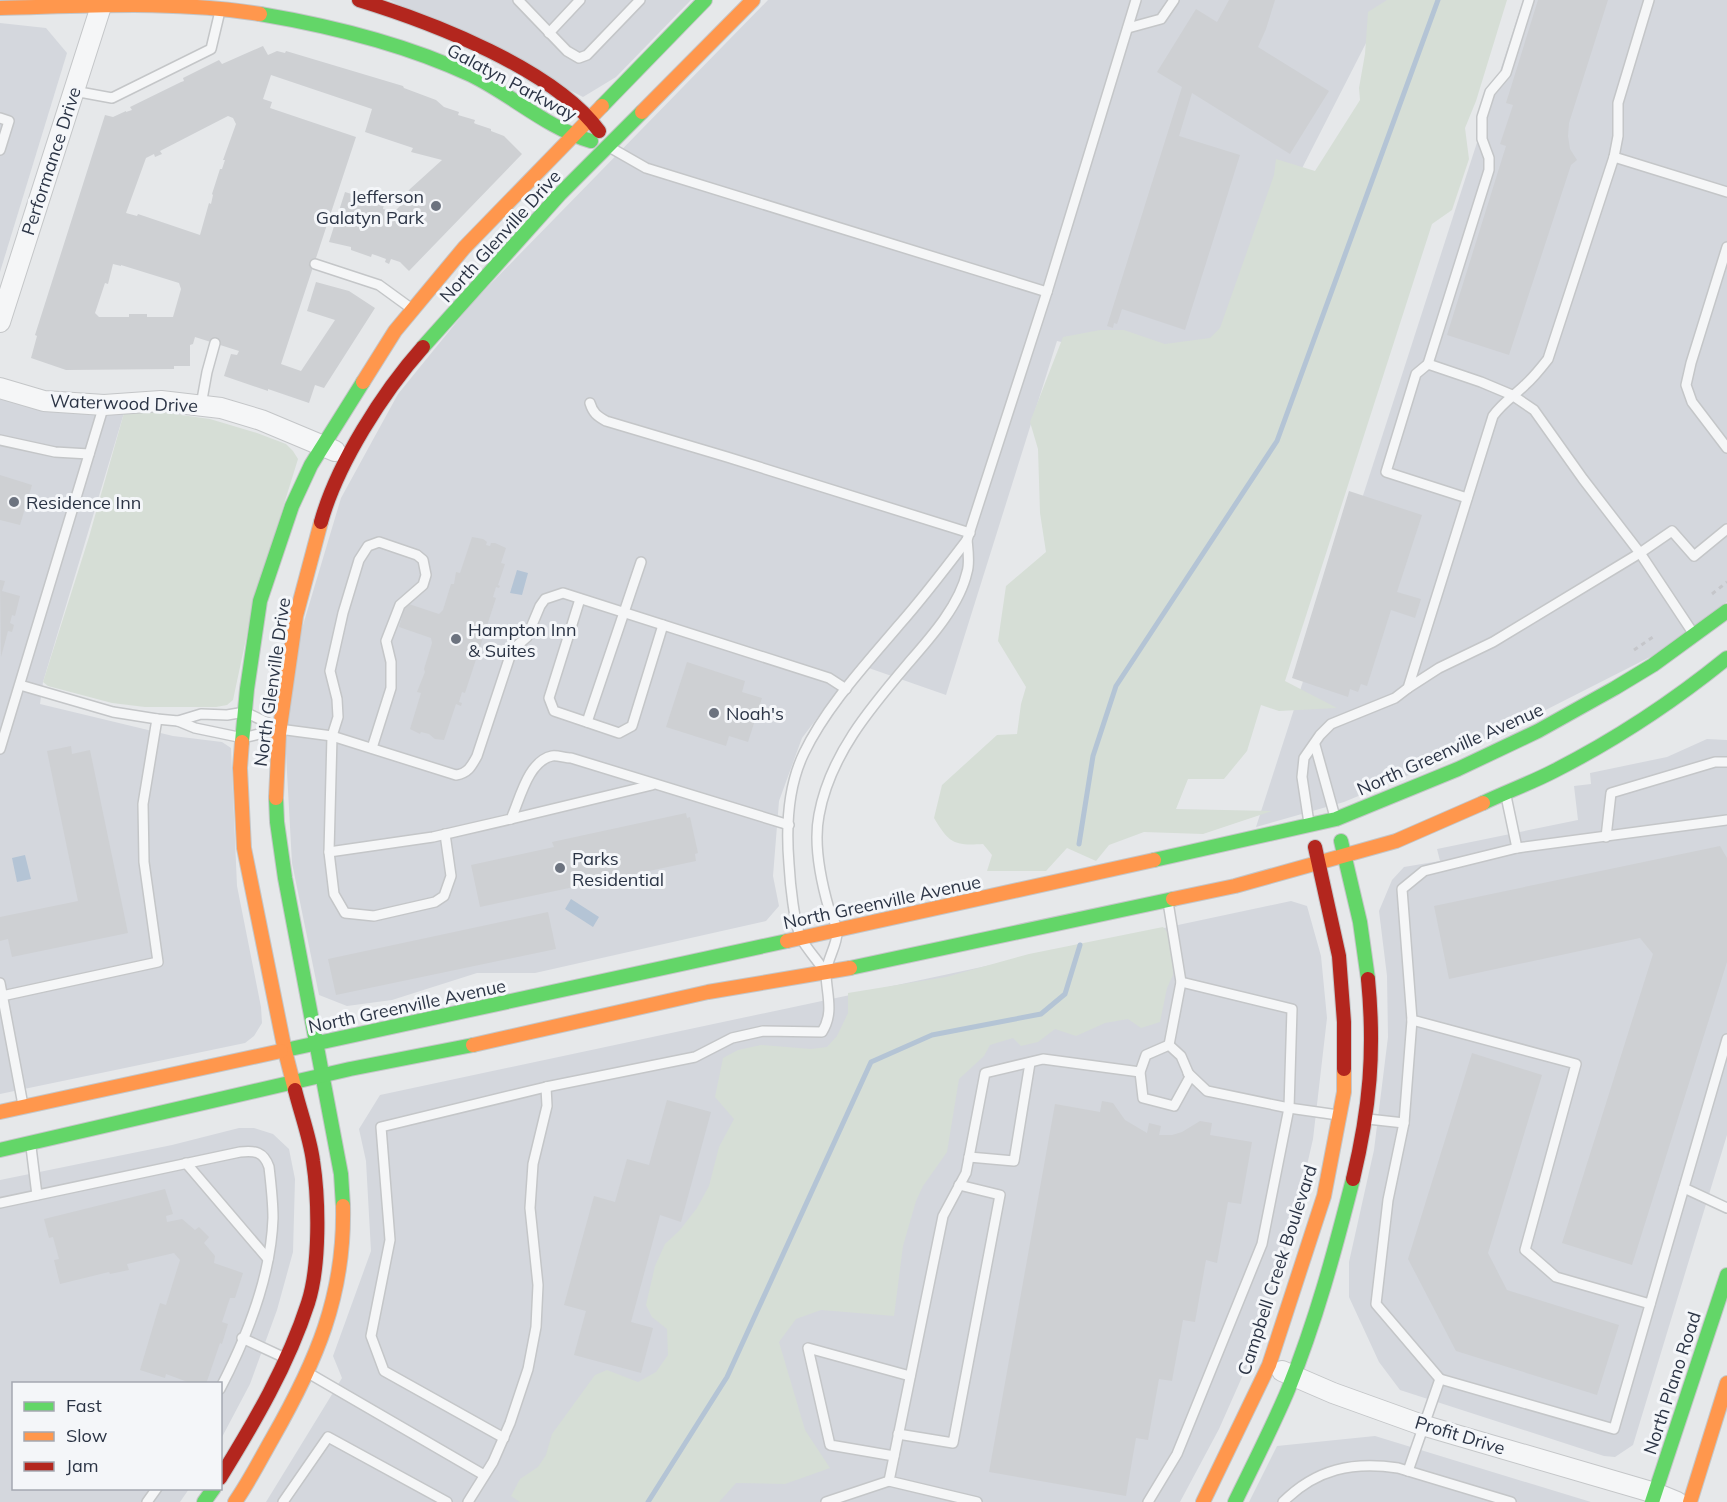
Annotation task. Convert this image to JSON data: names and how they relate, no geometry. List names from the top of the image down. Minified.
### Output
{"streets":{"street":["Galatyn Parkway","Performance Drive","North Glenville Drive","Waterwood Drive","North Greenville Avenue","Campbell Creek Boulevard","North Plano Road","Profit Drive"]},"crossings":[["Galatyn Parkway","Performance Drive"],["Galatyn Parkway","North Glenville Drive"],["North Glenville Drive","Waterwood Drive"],["North Glenville Drive","North Greenville Avenue"],["North Greenville Avenue","Campbell Creek Boulevard"],["Campbell Creek Boulevard","Profit Drive"],["North Plano Road","Profit Drive"]],"places":["Jefferson Galatyn Park","Residence Inn","Hampton Inn & Suites","Noah's","Parks Residential"],"legend":["Fast","Slow","Jam"]}
